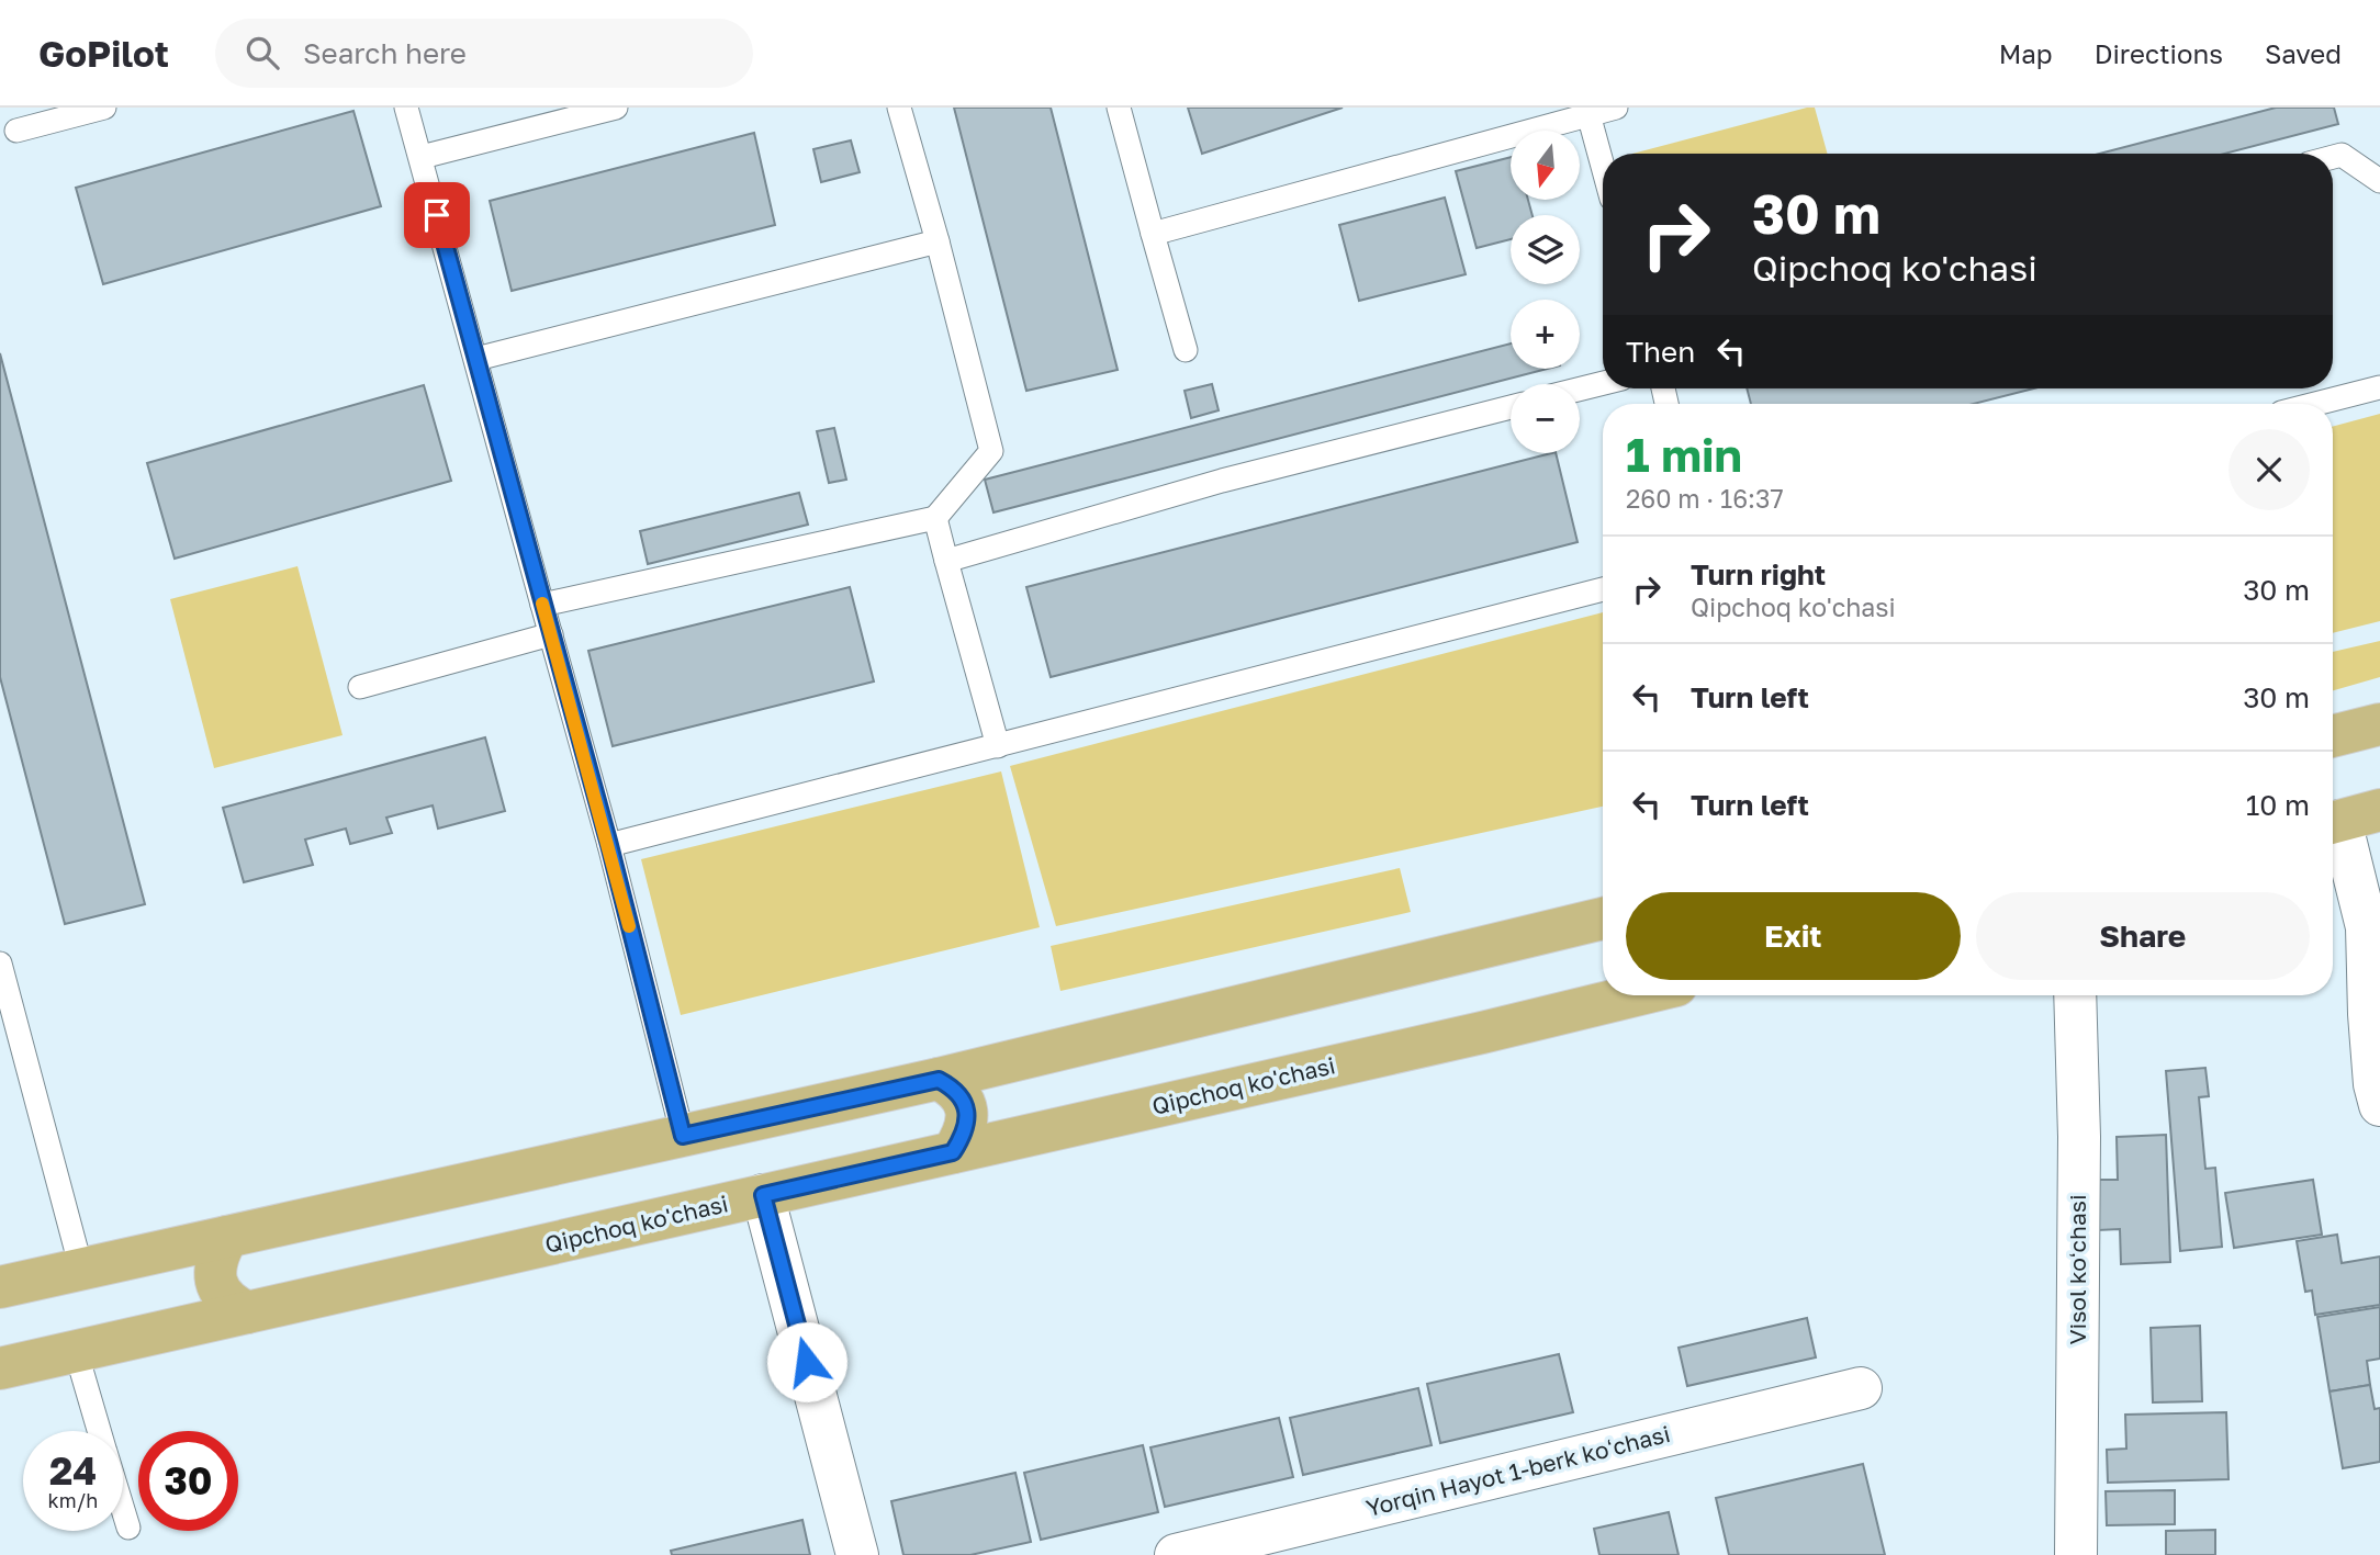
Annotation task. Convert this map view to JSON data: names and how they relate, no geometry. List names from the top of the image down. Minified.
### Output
{"streets":{"main road":["Qipchoq ko'chasi"],"street":["Visol koʻchasi","Yorqin Hayot 1-berk koʻchasi"]},"north":"bottom","page":{"header":"GoPilot","search":"Search here","nav":["Map","Directions","Saved"],"map_buttons":["+","−"],"turn":["30 m","Qipchoq ko'chasi"],"then":"Then","heading":["1 min","260 m · 16:37"],"list":[{"name":"Turn right","note":"Qipchoq ko'chasi","value":"30 m"},{"name":"Turn left","value":"30 m"},{"name":"Turn left","value":"10 m"}],"buttons":["Exit","Share"],"speed":"24 km/h","limit":"30"}}
